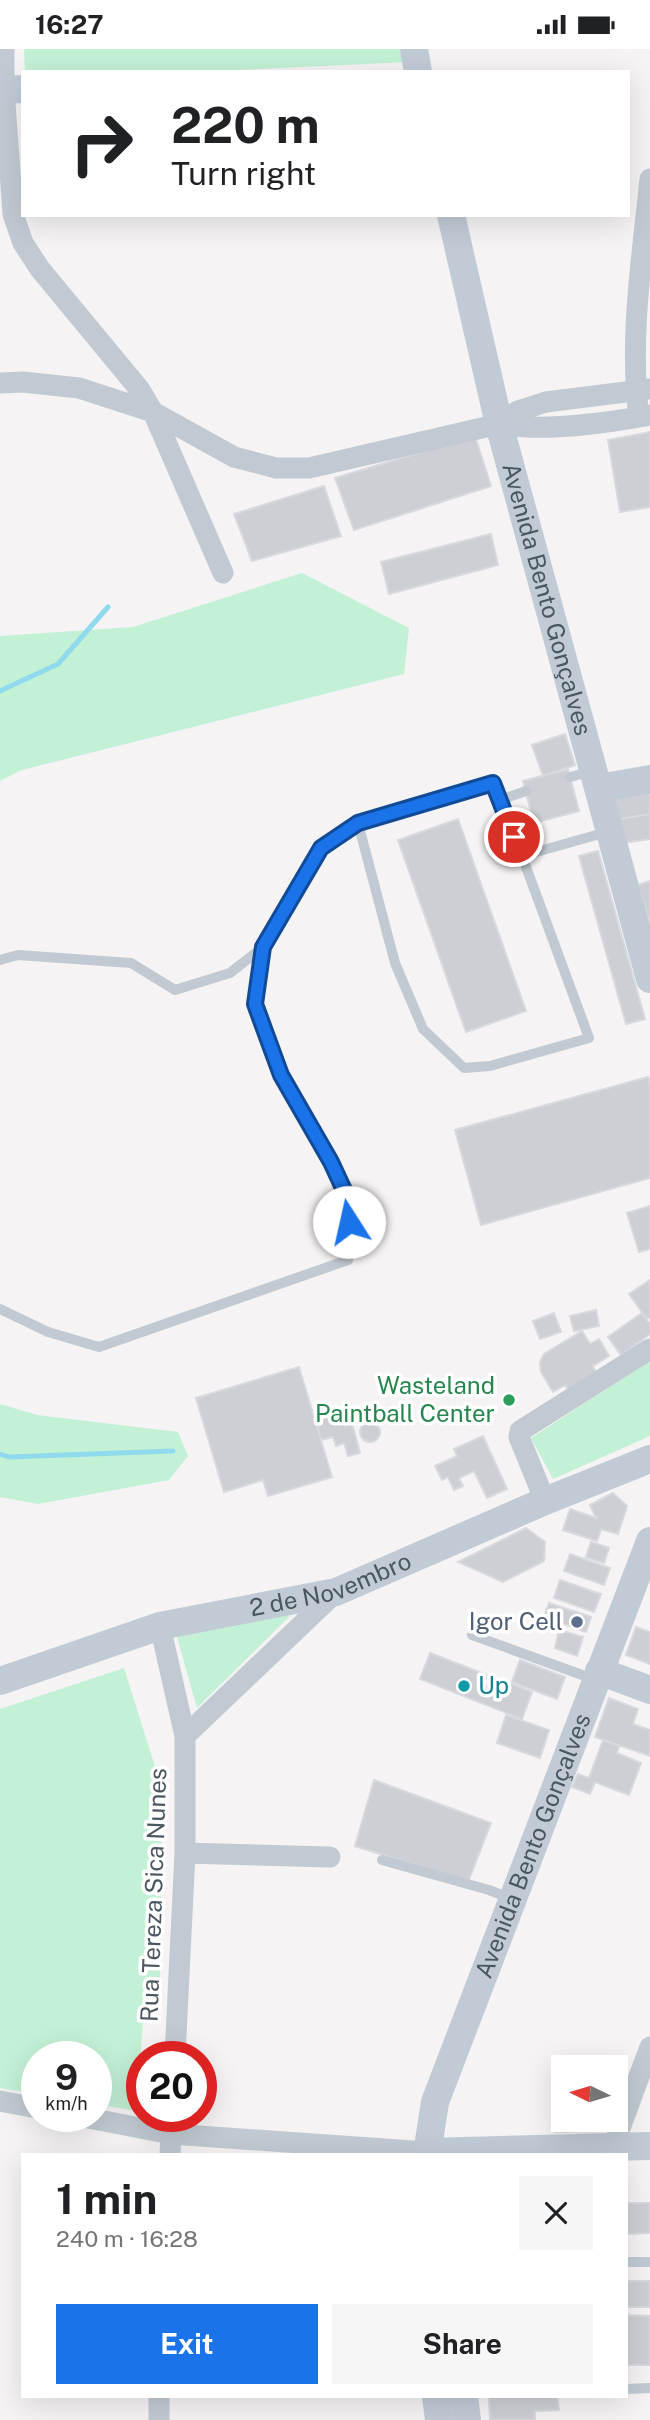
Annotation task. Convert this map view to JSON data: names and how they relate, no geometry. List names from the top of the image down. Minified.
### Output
{"streets":{"main road":["Avenida Bento Gonçalves","2 de Novembro"],"street":["Rua Tereza Sica Nunes"]},"crossings":[["2 de Novembro","Rua Tereza Sica Nunes"]],"places":["Wasteland Paintball Center","Igor Cell","Up"],"north":"left","page":{"status":"16:27","turn":["220 m","Turn right"],"speed":"9 km/h","limit":"20","heading":["1 min","240 m · 16:28"],"buttons":["Exit","Share"]}}
